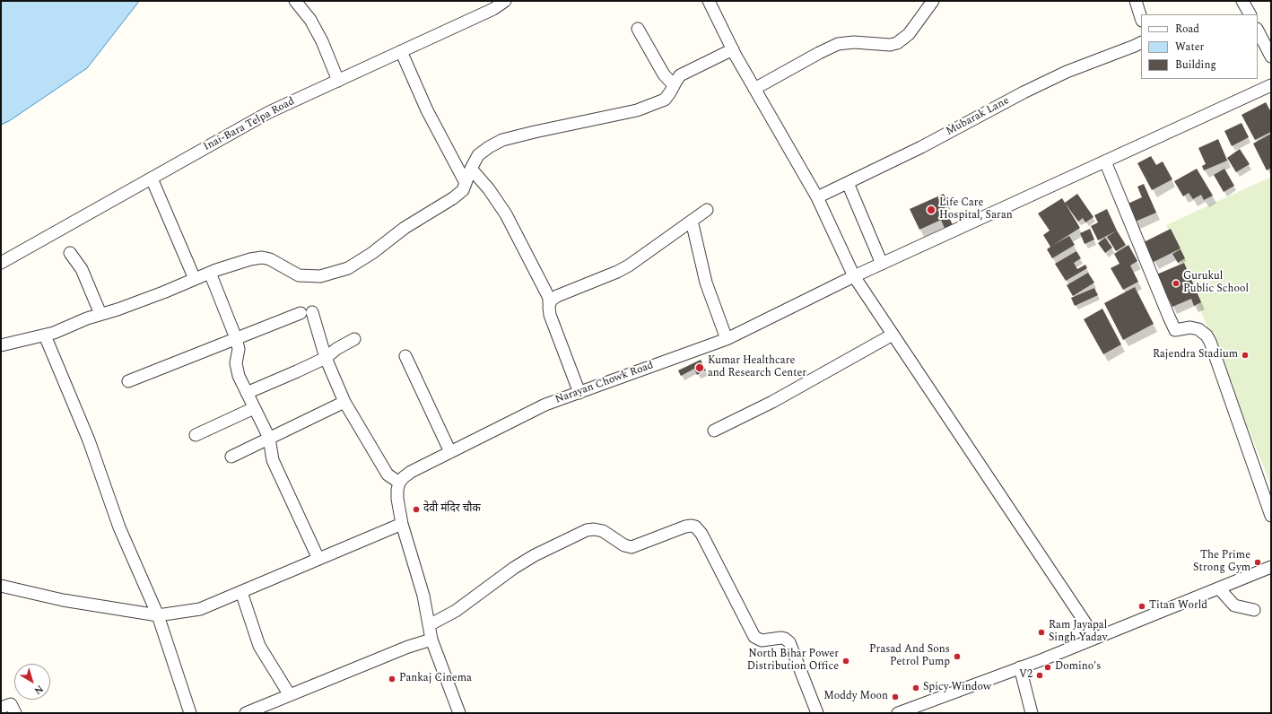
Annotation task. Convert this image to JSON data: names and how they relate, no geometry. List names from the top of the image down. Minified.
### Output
{"streets":{"street":["Mubarak Lane","Inai-Bara Telpa Road","Narayan Chowk Road"]},"places":["Life Care Hospital, Saran","Gurukul Public School","Rajendra Stadium","Kumar Healthcare and Research Center","देवी मंदिर चौक","The Prime Strong Gym","Titan World","Ram Jayapal Singh Yadav","Prasad And Sons Petrol Pump","North Bihar Power Distribution Office","Domino's","V2","Pankaj Cinema","Spicy Window","Moddy Moon"],"legend":["Road","Water","Building"],"north":"bottom right"}
